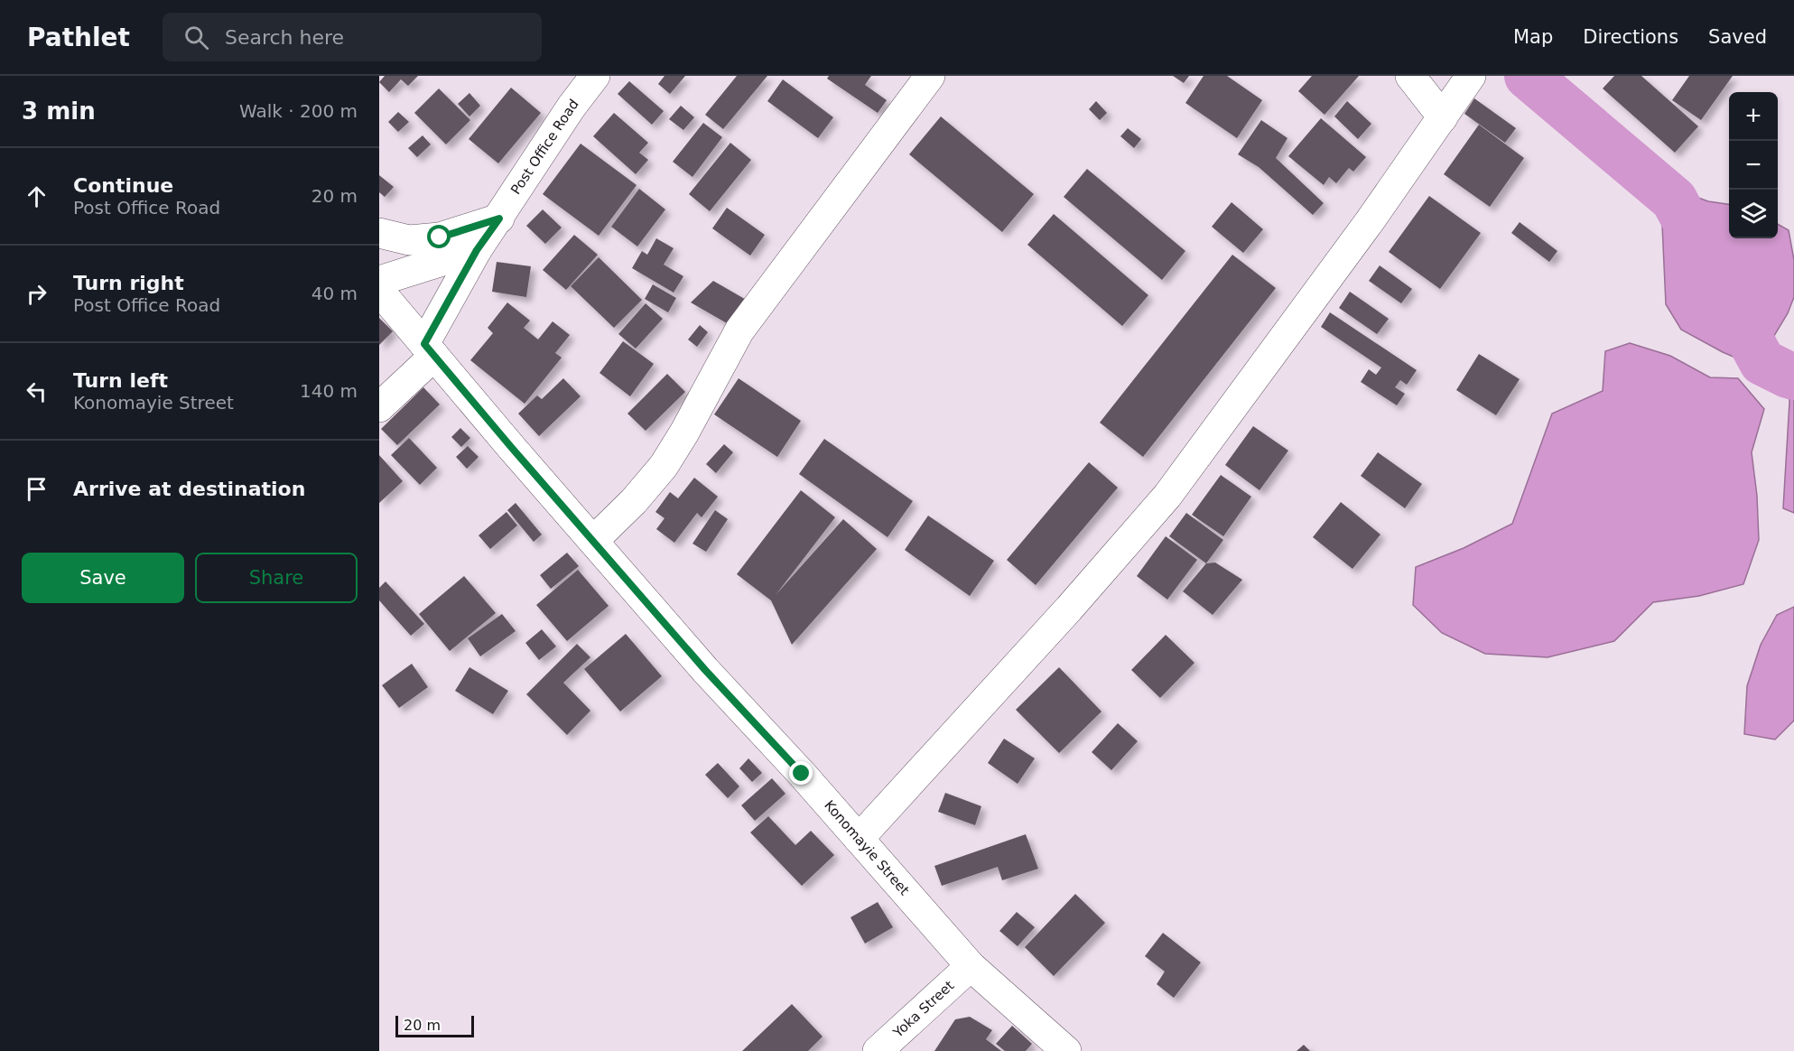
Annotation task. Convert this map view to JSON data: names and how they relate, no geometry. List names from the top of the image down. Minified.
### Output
{"streets":{"street":["Post Office Road","Konomayie Street","Yoka Street"]},"crossings":[["Post Office Road","Konomayie Street"],["Konomayie Street","Yoka Street"]],"scale_bar":"20 m","page":{"header":"Pathlet","search":"Search here","nav":["Map","Directions","Saved"],"heading":["3 min","Walk · 200 m"],"map_buttons":["+","−"],"list":[["Continue","Post Office Road","20 m"],["Turn right","Post Office Road","40 m"],["Turn left","Konomayie Street","140 m"],"Arrive at destination"],"buttons":["Save","Share"],"scale":"20 m"}}
